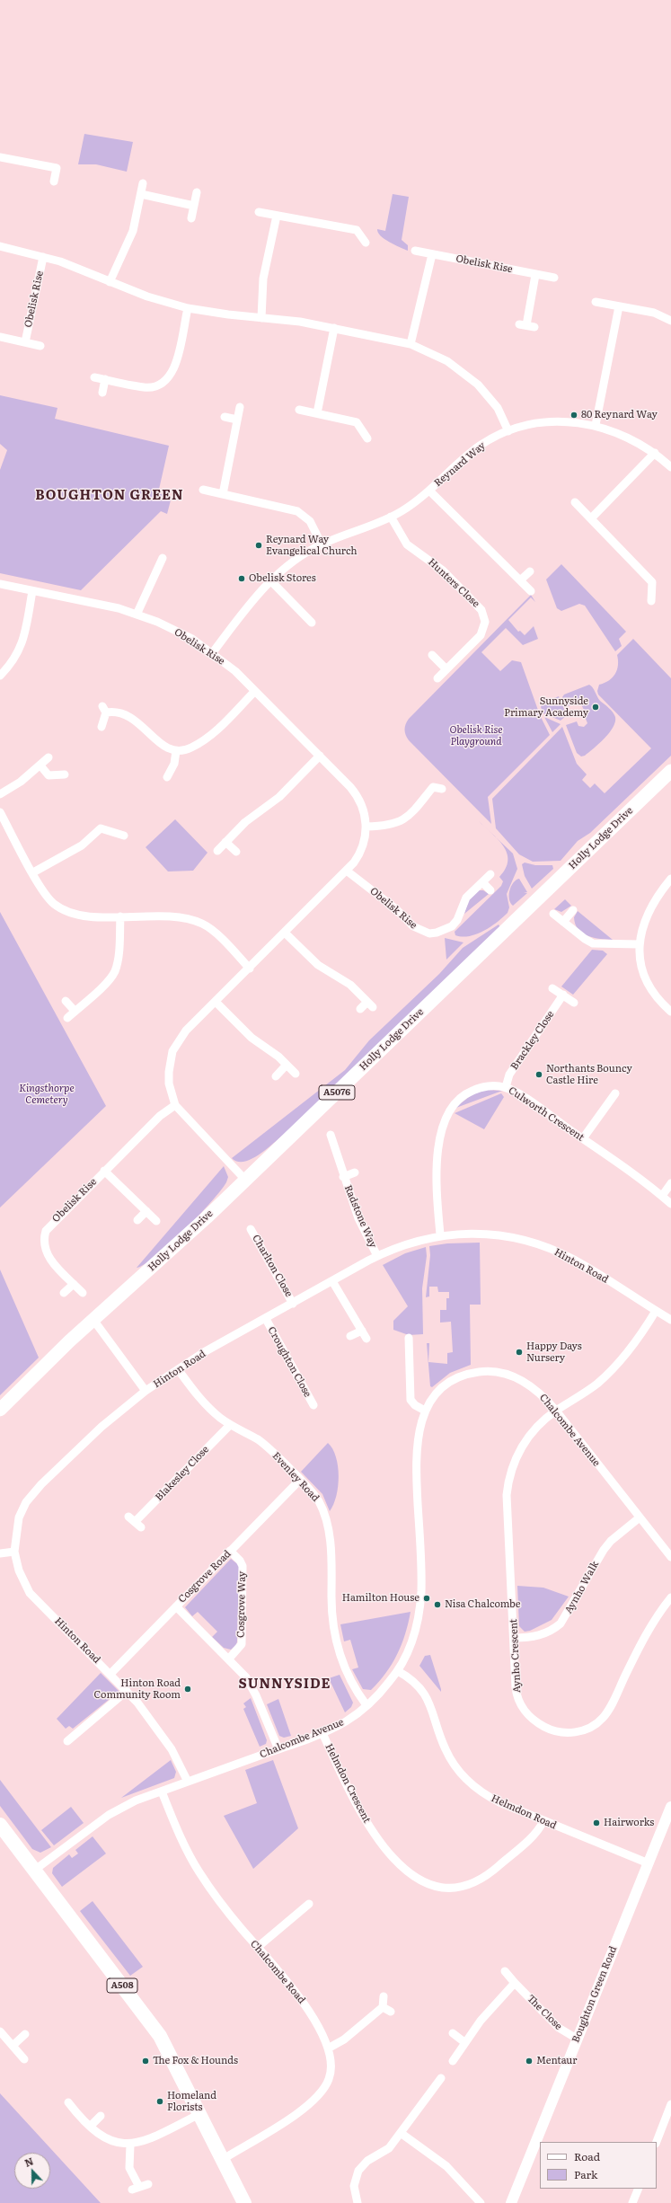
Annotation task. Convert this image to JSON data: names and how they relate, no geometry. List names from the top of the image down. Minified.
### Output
{"streets":{"highway":["A508"],"main road":["Holly Lodge Drive","A5076"],"street":["Obelisk Rise","Reynard Way","Hunters Close","Brackley Close","Culworth Crescent","Radstone Way","Charlton Close","Hinton Road","Croughton Close","Chalcombe Avenue","Blakesley Close","Evenley Road","Cosgrove Road","Aynho Walk","Cosgrove Way","Aynho Crescent","Helmdon Crescent","Helmdon Road","Chalcombe Road","Boughton Green Road","The Close"]},"crossings":[["Obelisk Rise","Reynard Way"],["Obelisk Rise","Holly Lodge Drive"],["Reynard Way","Hunters Close"],["Brackley Close","Culworth Crescent"],["Culworth Crescent","Hinton Road"],["Radstone Way","Hinton Road"],["Charlton Close","Hinton Road"],["Hinton Road","Croughton Close"],["Hinton Road","Chalcombe Avenue"],["Hinton Road","Evenley Road"],["Hinton Road","Cosgrove Road"],["Hinton Road","Aynho Crescent"],["Chalcombe Avenue","Evenley Road"],["Chalcombe Avenue","Aynho Walk"],["Chalcombe Avenue","Aynho Crescent"],["Chalcombe Avenue","Helmdon Crescent"],["Chalcombe Avenue","Helmdon Road"],["Chalcombe Avenue","Chalcombe Road"],["Chalcombe Avenue","A508"],["Blakesley Close","Evenley Road"],["Evenley Road","Cosgrove Road"],["Cosgrove Road","Cosgrove Way"],["Aynho Walk","Aynho Crescent"],["Helmdon Crescent","Helmdon Road"],["Helmdon Road","Boughton Green Road"],["Chalcombe Road","A508"],["Boughton Green Road","The Close"]],"districts":["BOUGHTON GREEN","SUNNYSIDE"],"parks":["Obelisk Rise Playground","Kingsthorpe Cemetery"],"places":["80 Reynard Way","Reynard Way Evangelical Church","Obelisk Stores","Sunnyside Primary Academy","Northants Bouncy Castle Hire","Happy Days Nursery","Hamilton House","Nisa Chalcombe","Hinton Road Community Room","Hairworks","The Fox & Hounds","Mentaur","Homeland Florists"],"legend":["Road","Park"],"north":"top"}
